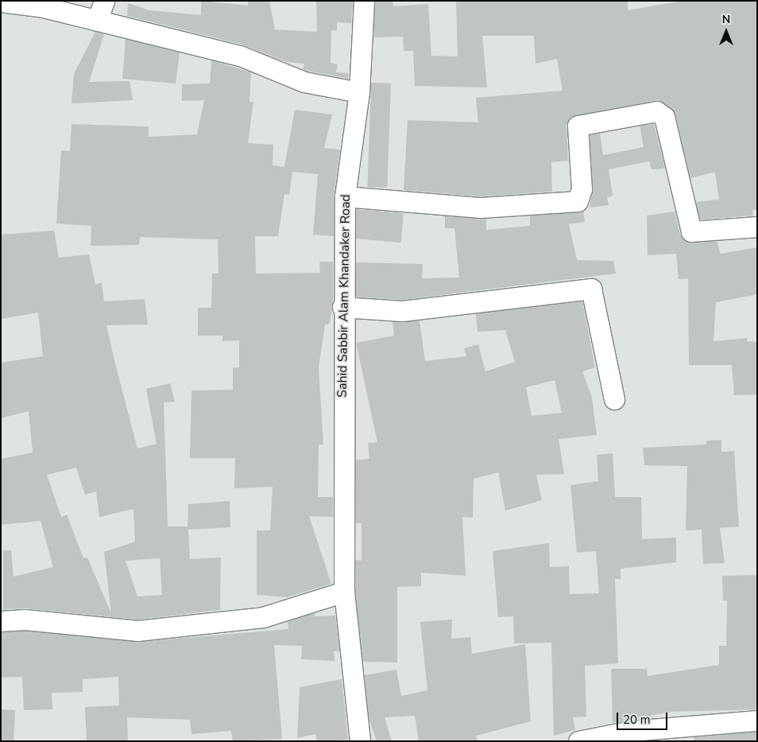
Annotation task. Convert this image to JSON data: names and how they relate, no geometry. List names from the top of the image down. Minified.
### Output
{"streets":{"street":["Sahid Sabbir Alam Khandaker Road"]},"scale_bar":"20 m","north":"top"}
